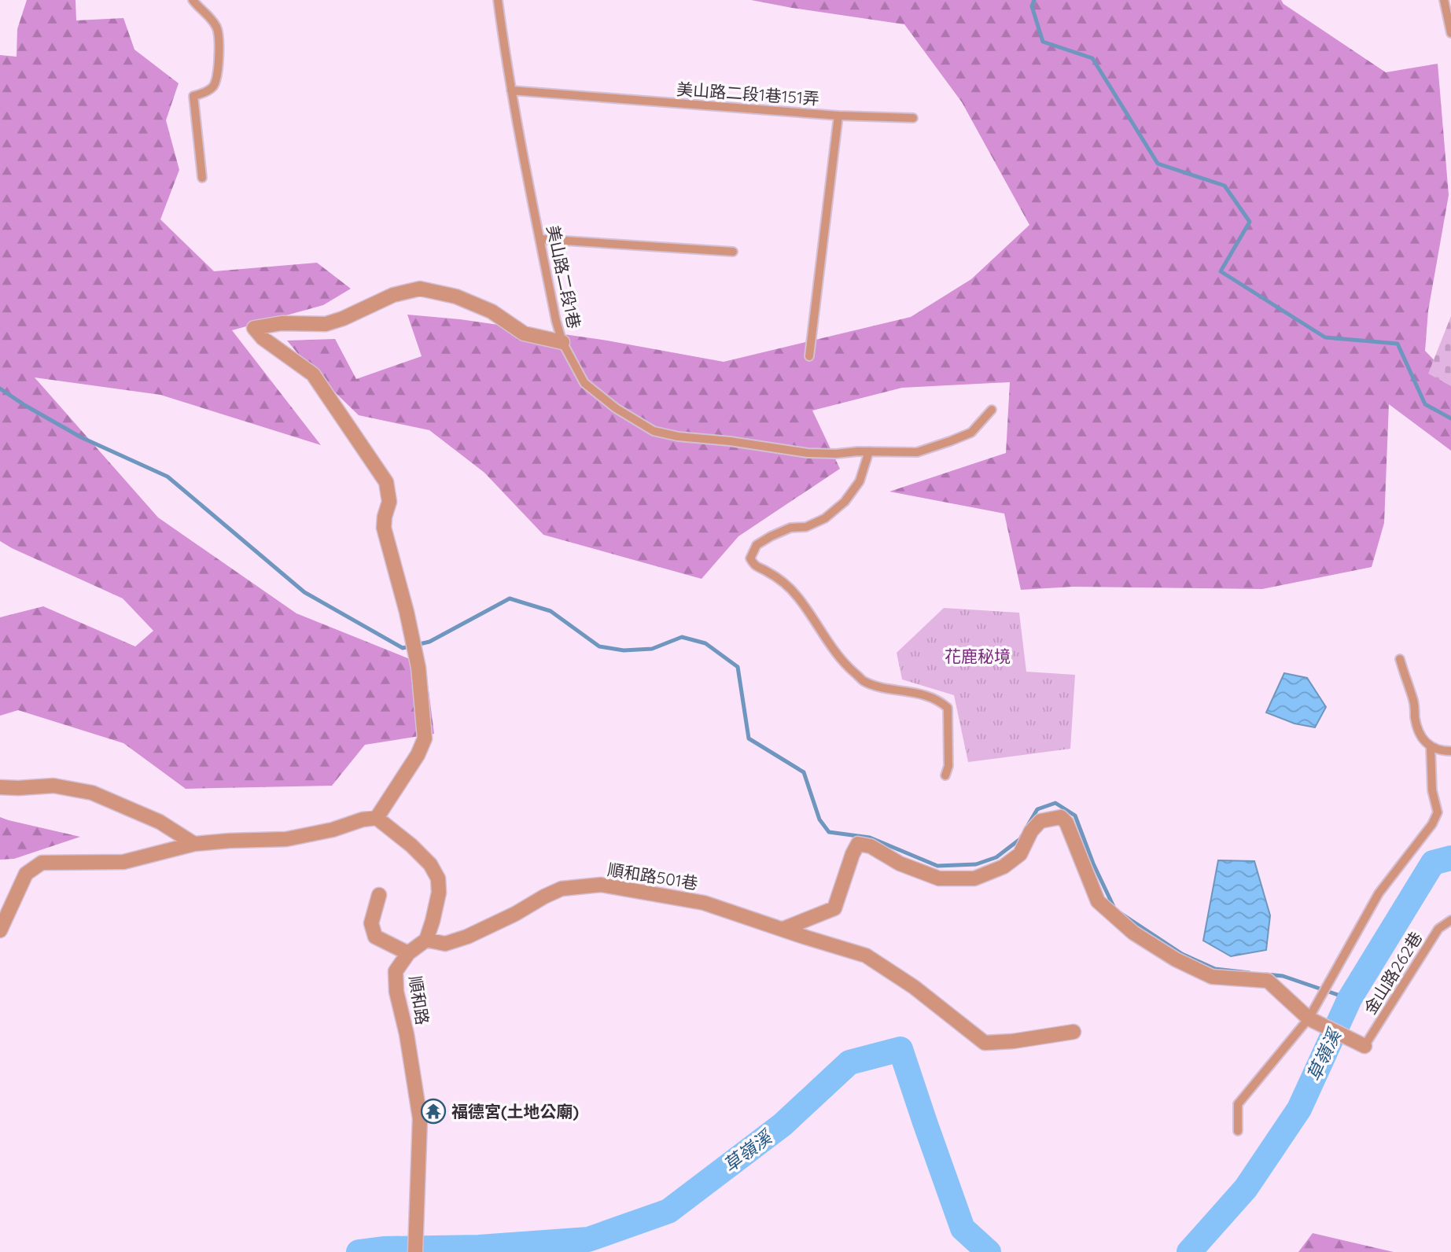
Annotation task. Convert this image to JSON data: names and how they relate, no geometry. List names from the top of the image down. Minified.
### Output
{"streets":{"street":["順和路501巷","順和路"],"lane":["美山路二段1巷151弄","美山路二段1巷","金山路262巷"]},"crossings":[["美山路二段1巷151弄","美山路二段1巷"],["順和路501巷","順和路"]],"water":["草嶺溪"],"parks":["花鹿秘境"],"places":{"temple":["福德宮(土地公廟)"]}}
